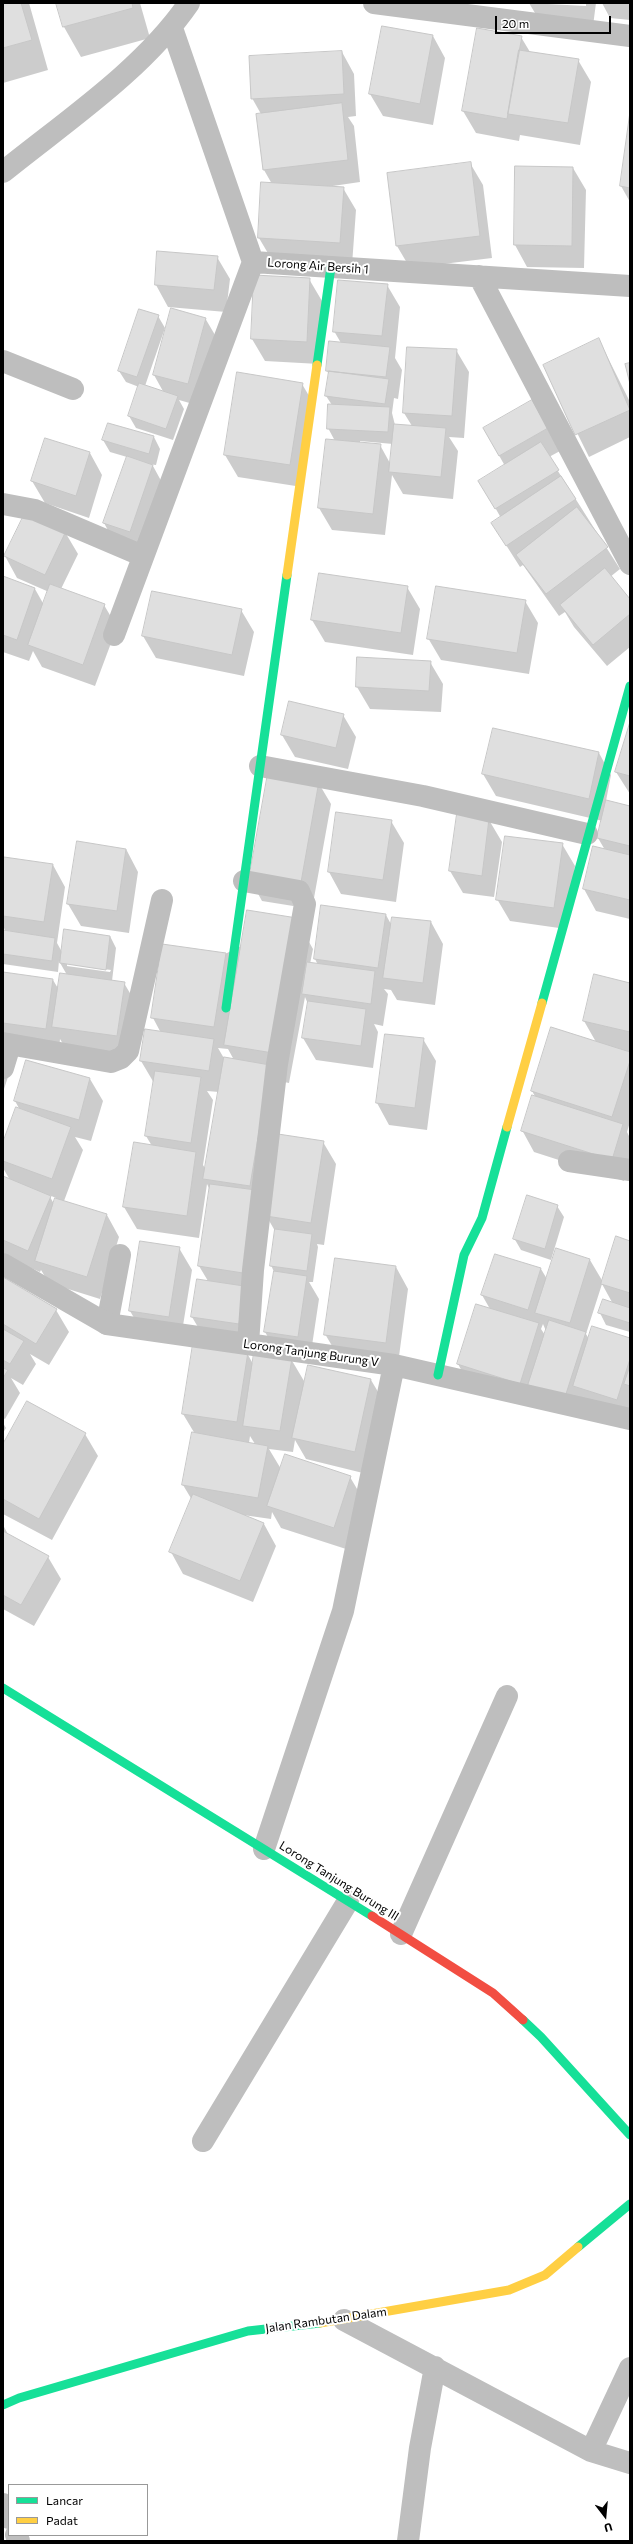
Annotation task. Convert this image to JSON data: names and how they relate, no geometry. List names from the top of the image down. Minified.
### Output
{"streets":{"street":["Lorong Air Bersih 1","Lorong Tanjung Burung V","Lorong Tanjung Burung III","Jalan Rambutan Dalam"]},"legend":["Lancar","Padat"],"scale_bar":"20 m","north":"bottom"}
